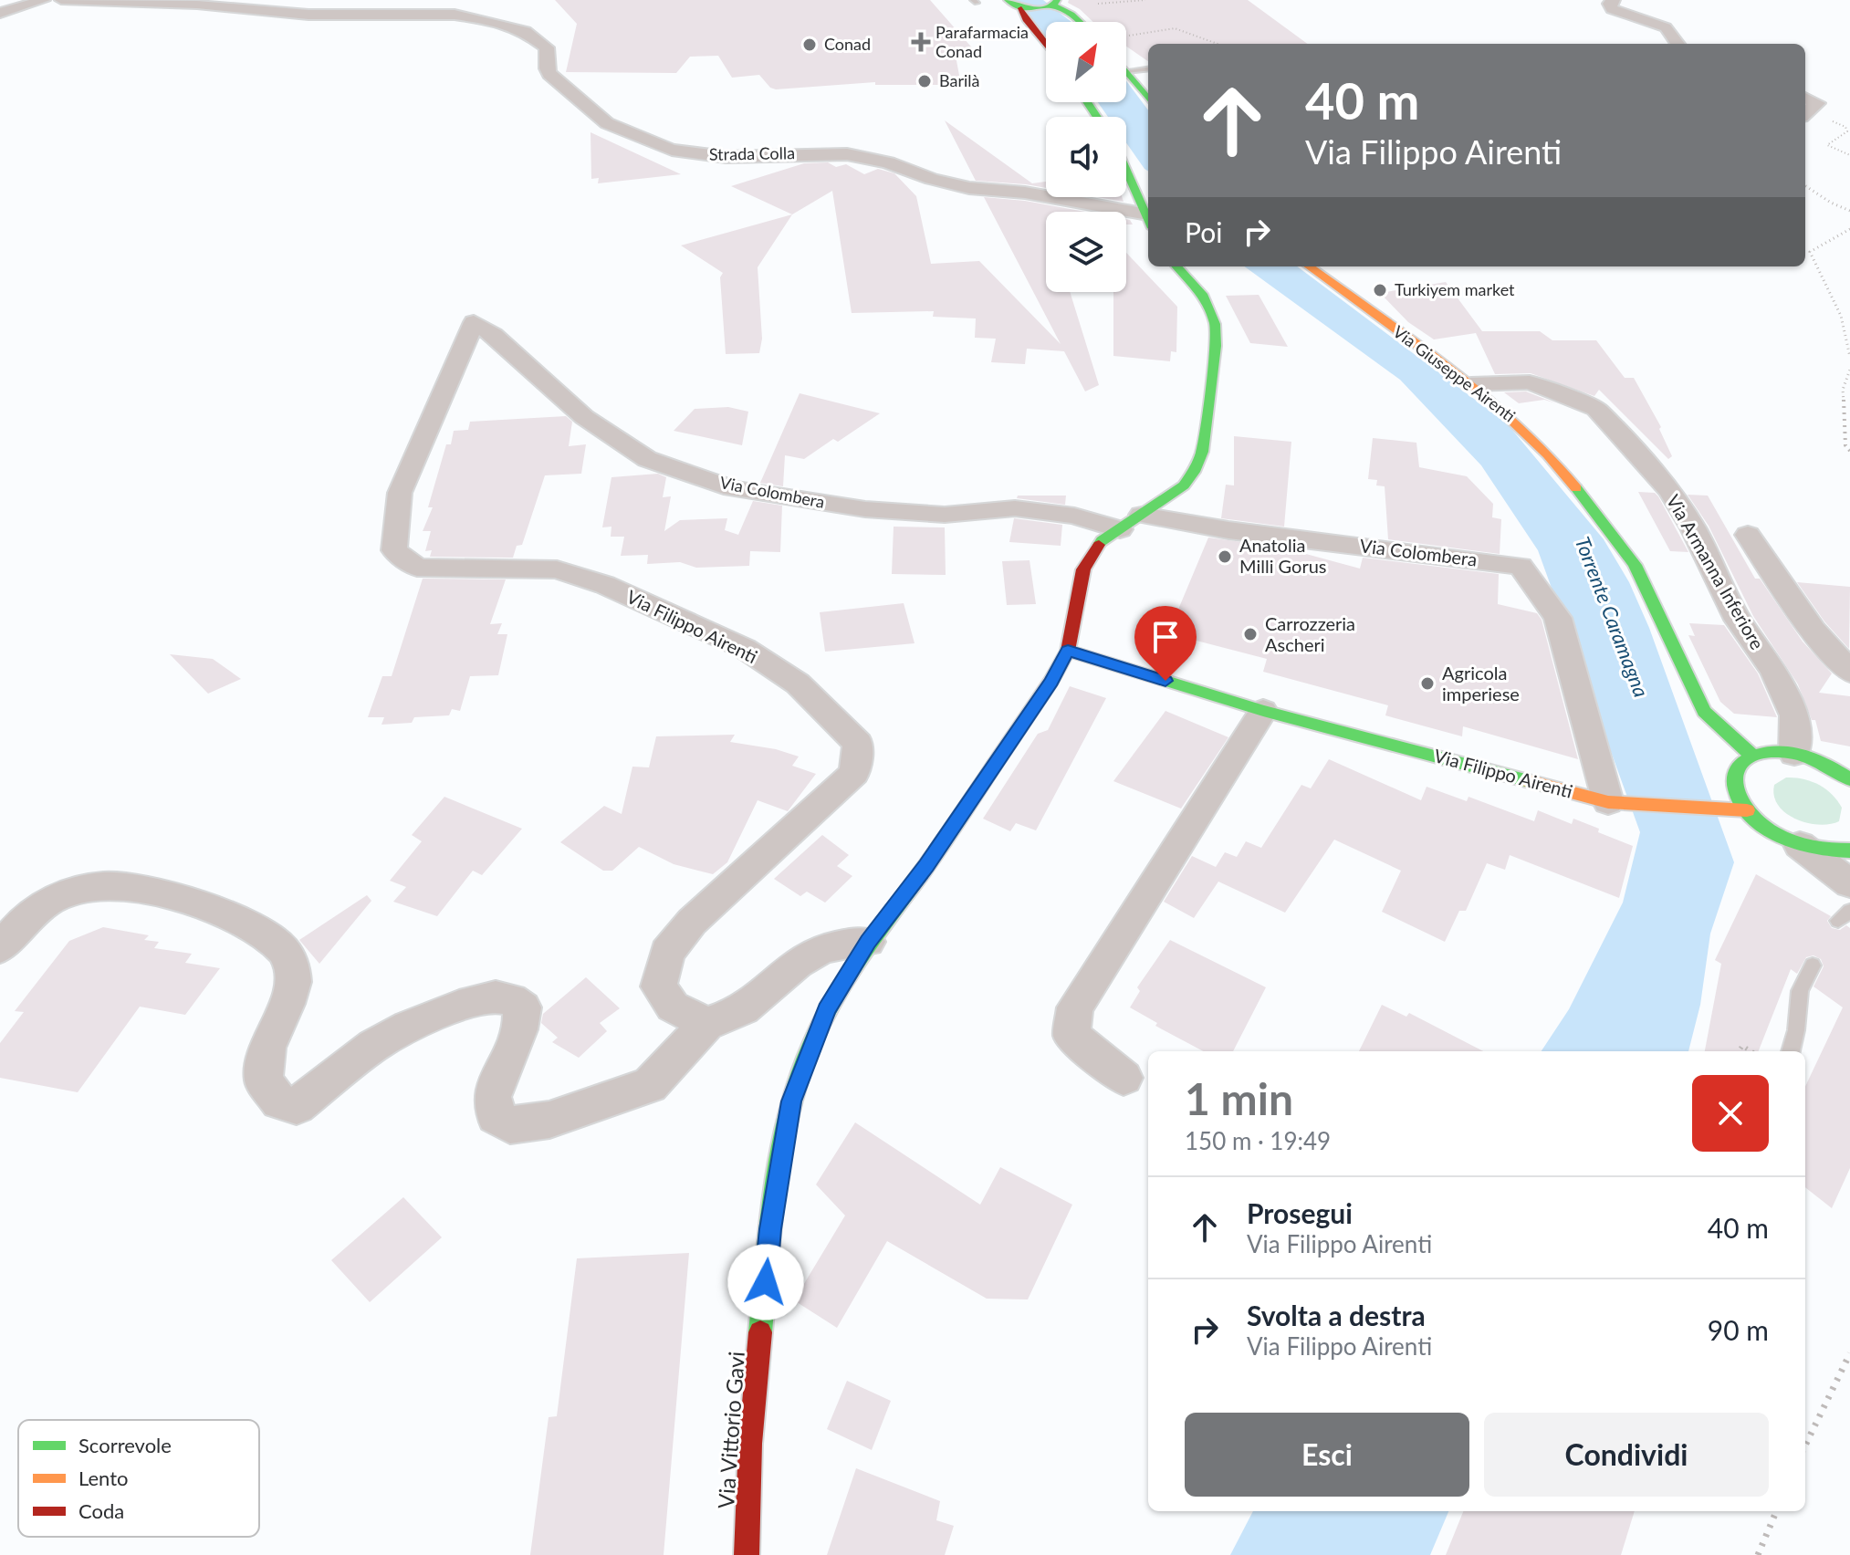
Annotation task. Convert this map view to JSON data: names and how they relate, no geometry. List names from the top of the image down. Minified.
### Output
{"streets":{"main road":["Via Giuseppe Airenti","Via Filippo Airenti","Via Vittorio Gavi"],"street":["Strada Colla","Via Colombera","Via Armanna Inferiore"]},"crossings":[["Via Giuseppe Airenti","Via Armanna Inferiore"],["Via Colombera","Via Filippo Airenti"]],"water":["Torrente Caramagna"],"places":{"health":["Parafarmacia Conad"],"other":["Conad","Barilà","Turkiyem market","Anatolia Milli Gorus","Carrozzeria Ascheri","Agricola imperiese"]},"legend":["Scorrevole","Lento","Coda"],"north":"top right","page":{"turn":["40 m","Via Filippo Airenti"],"then":"Poi","heading":["1 min","150 m · 19:49"],"list":[{"name":"Prosegui","note":"Via Filippo Airenti","value":"40 m"},{"name":"Svolta a destra","note":"Via Filippo Airenti","value":"90 m"}],"buttons":["Esci","Condividi"]}}
